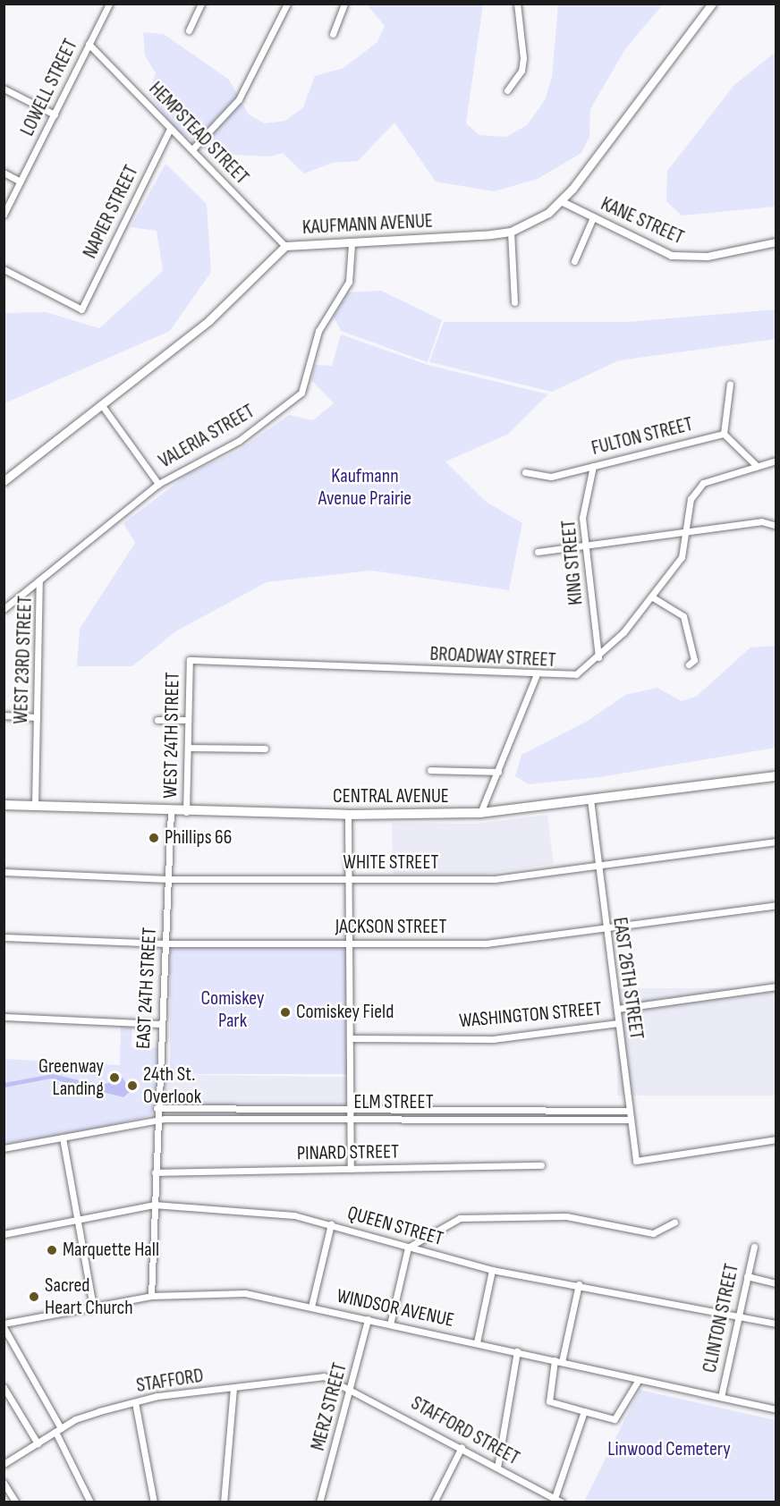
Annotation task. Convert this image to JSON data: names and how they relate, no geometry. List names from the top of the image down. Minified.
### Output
{"streets":{"main road":["KAUFMANN AVENUE","CENTRAL AVENUE"],"street":["LOWELL STREET","HEMPSTEAD STREET","NAPIER STREET","KANE STREET","VALERIA STREET","FULTON STREET","KING STREET","BROADWAY STREET","WEST 23RD STREET","WEST 24TH STREET","WHITE STREET","JACKSON STREET","EAST 26TH STREET","EAST 24TH STREET","WASHINGTON STREET","ELM STREET","PINARD STREET","QUEEN STREET","WINDSOR AVENUE","CLINTON STREET","STAFFORD","MERZ STREET","STAFFORD STREET"]},"crossings":[["LOWELL STREET","HEMPSTEAD STREET"],["HEMPSTEAD STREET","NAPIER STREET"],["HEMPSTEAD STREET","KAUFMANN AVENUE"],["KANE STREET","KAUFMANN AVENUE"],["KAUFMANN AVENUE","VALERIA STREET"],["VALERIA STREET","WEST 23RD STREET"],["FULTON STREET","KING STREET"],["FULTON STREET","BROADWAY STREET"],["KING STREET","BROADWAY STREET"],["BROADWAY STREET","WEST 24TH STREET"],["WEST 23RD STREET","CENTRAL AVENUE"],["WEST 24TH STREET","CENTRAL AVENUE"],["CENTRAL AVENUE","EAST 26TH STREET"],["CENTRAL AVENUE","EAST 24TH STREET"],["WHITE STREET","EAST 26TH STREET"],["WHITE STREET","EAST 24TH STREET"],["JACKSON STREET","EAST 26TH STREET"],["JACKSON STREET","EAST 24TH STREET"],["EAST 26TH STREET","WASHINGTON STREET"],["EAST 26TH STREET","ELM STREET"],["EAST 24TH STREET","ELM STREET"],["EAST 24TH STREET","PINARD STREET"],["EAST 24TH STREET","QUEEN STREET"],["EAST 24TH STREET","WINDSOR AVENUE"],["QUEEN STREET","CLINTON STREET"],["WINDSOR AVENUE","CLINTON STREET"],["WINDSOR AVENUE","MERZ STREET"],["STAFFORD","MERZ STREET"],["STAFFORD","STAFFORD STREET"],["MERZ STREET","STAFFORD STREET"]],"parks":["Kaufmann Avenue Prairie","Comiskey Park","Linwood Cemetery"],"places":["Phillips 66","Comiskey Field","Greenway Landing","24th St. Overlook","Marquette Hall","Sacred Heart Church"]}
